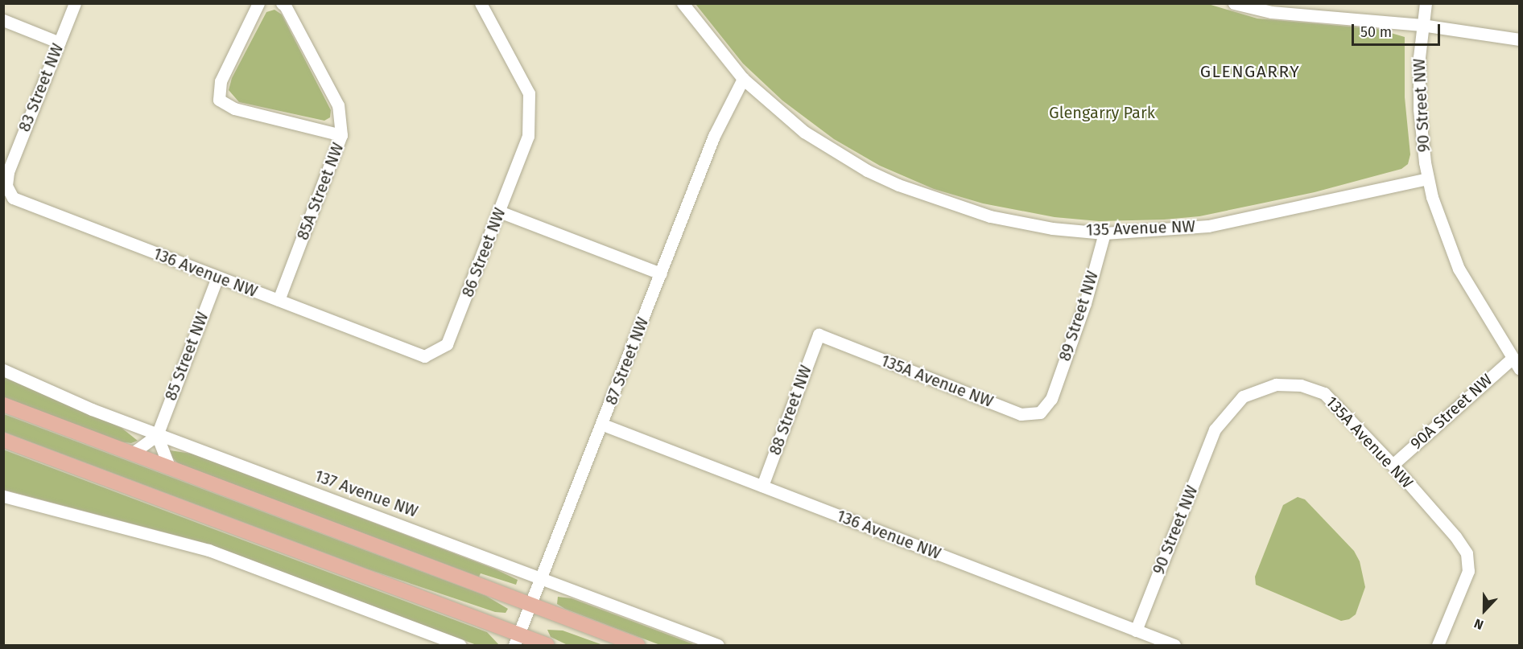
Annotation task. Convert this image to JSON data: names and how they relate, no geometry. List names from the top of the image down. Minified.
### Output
{"streets":{"street":["83 Street NW","90 Street NW","85A Street NW","135 Avenue NW","86 Street NW","136 Avenue NW","89 Street NW","85 Street NW","87 Street NW","135A Avenue NW","88 Street NW","90A Street NW","137 Avenue NW"]},"crossings":[["83 Street NW","136 Avenue NW"],["90 Street NW","135 Avenue NW"],["90 Street NW","136 Avenue NW"],["90 Street NW","135A Avenue NW"],["85A Street NW","136 Avenue NW"],["135 Avenue NW","89 Street NW"],["135 Avenue NW","87 Street NW"],["86 Street NW","136 Avenue NW"],["136 Avenue NW","85 Street NW"],["136 Avenue NW","87 Street NW"],["136 Avenue NW","88 Street NW"],["89 Street NW","135A Avenue NW"],["85 Street NW","137 Avenue NW"],["87 Street NW","137 Avenue NW"],["135A Avenue NW","88 Street NW"],["135A Avenue NW","90A Street NW"]],"districts":["GLENGARRY"],"parks":["Glengarry Park"],"scale_bar":"50 m","north":"bottom"}
